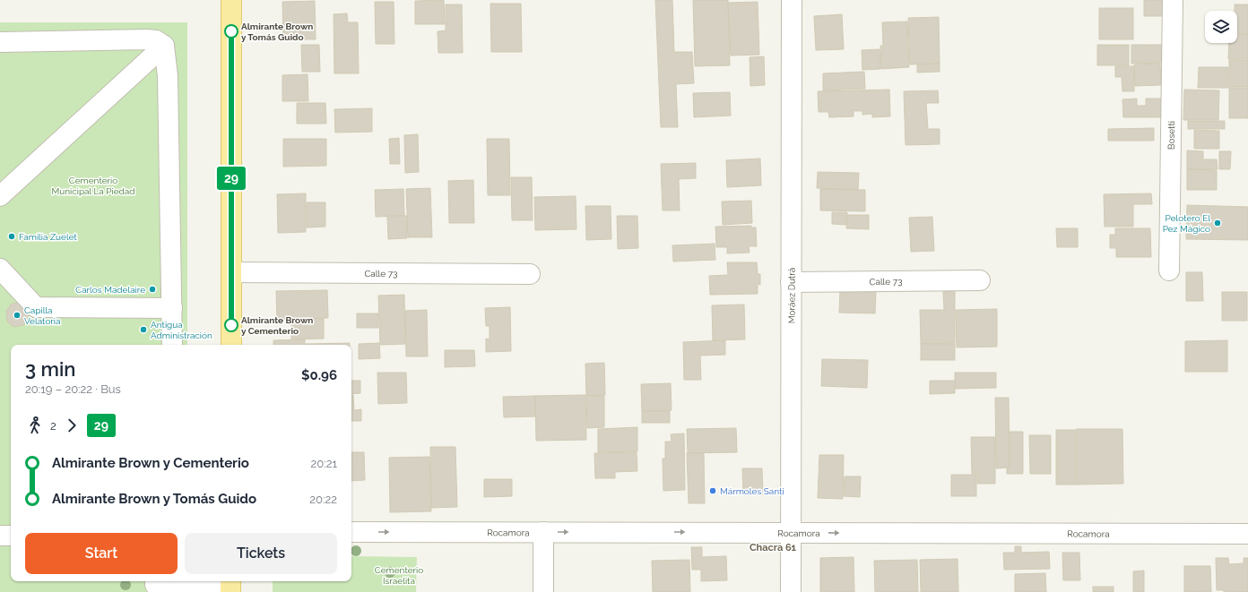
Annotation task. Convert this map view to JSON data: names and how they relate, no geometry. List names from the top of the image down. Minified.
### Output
{"streets":{"street":["Bosetti","Calle 73","Moráez Dutrá","Rocamora"]},"crossings":[["Calle 73","Moráez Dutrá"],["Moráez Dutrá","Rocamora"]],"one_way":["Rocamora"],"districts":["Chacra 61"],"parks":["Cementerio Municipal La Piedad","Cementerio Israelita"],"places":["Almirante Brown y Tomás Guido","Pelotero El Pez Mágico","Familia Zuelet","Carlos Madelaire","Capilla Velatoria","Almirante Brown y Cementerio","Antigua Administración","Mármoles Santi"],"lines":["bus line 29"],"page":{"on_map":"29","heading":["3 min","20:19 – 20:22 · Bus","$0.96"],"legs":["2","29"],"list":[{"name":"Almirante Brown y Cementerio","value":"20:21"},{"name":"Almirante Brown y Tomás Guido","value":"20:22"}],"buttons":["Start","Tickets"]}}
